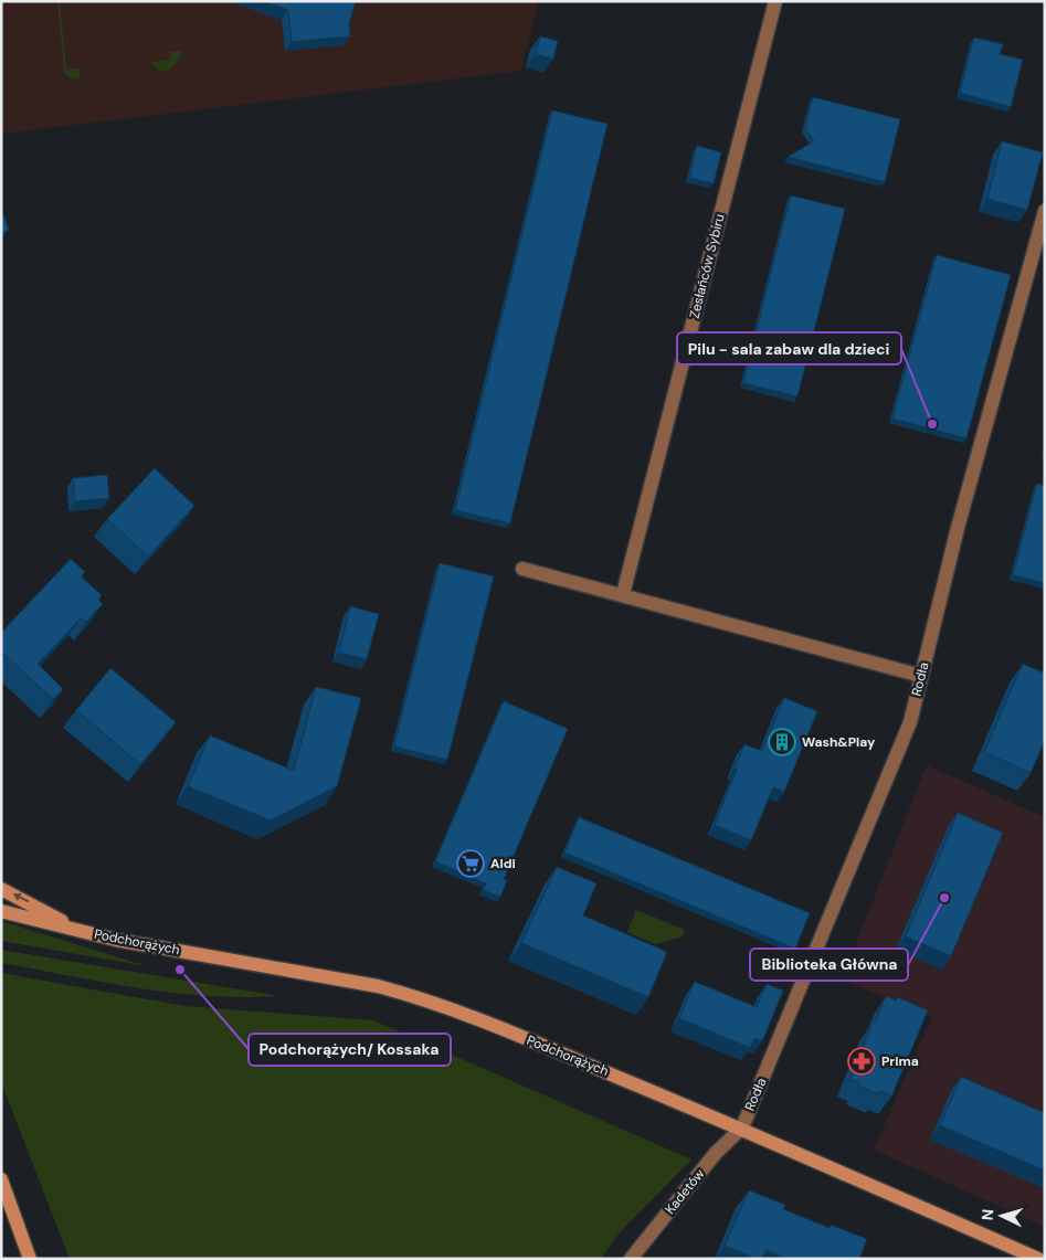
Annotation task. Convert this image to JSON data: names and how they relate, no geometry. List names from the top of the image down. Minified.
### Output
{"streets":{"street":["Zesłańców Sybiru","Rodła","Podchorążych","Kadetów"]},"crossings":[["Rodła","Podchorążych"],["Rodła","Kadetów"],["Podchorążych","Kadetów"]],"places":{"other":["Pilu - sala zabaw dla dzieci","Biblioteka Główna","Podchorążych/ Kossaka"],"building":["Wash&Play"],"supermarket":["Aldi"],"pharmacy":["Prima"]},"north":"left"}
